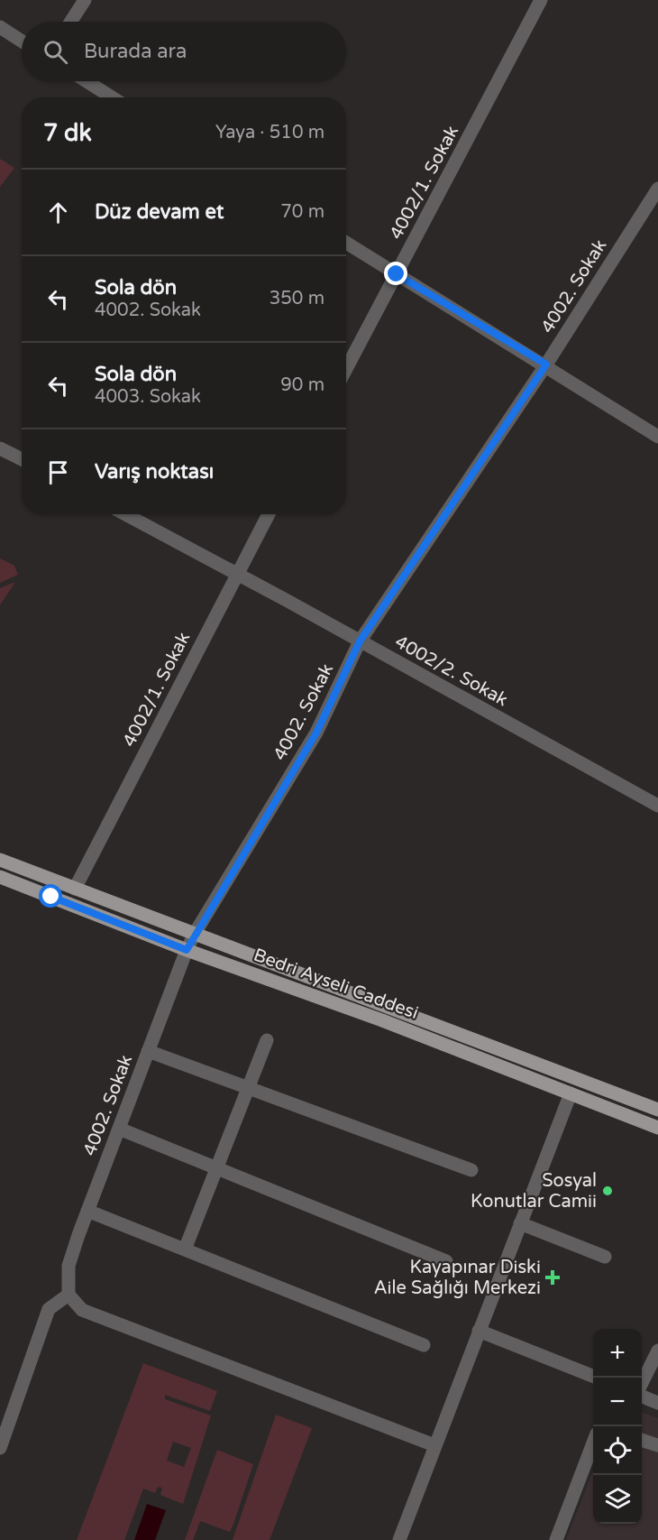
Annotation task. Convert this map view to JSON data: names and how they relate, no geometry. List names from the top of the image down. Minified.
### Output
{"streets":{"main road":["Bedri Ayseli Caddesi"],"street":["4002/1. Sokak","4002. Sokak","4002/2. Sokak"]},"crossings":[["4002/1. Sokak","4002/2. Sokak"],["4002/1. Sokak","Bedri Ayseli Caddesi"],["4002. Sokak","4002/2. Sokak"],["4002. Sokak","Bedri Ayseli Caddesi"]],"places":{"other":["Sosyal Konutlar Camii"],"health":["Kayapınar Diski Aile Sağlığı Merkezi"]},"page":{"search":"Burada ara","heading":["7 dk","Yaya · 510 m"],"list":[["Düz devam et","70 m"],["Sola dön","4002. Sokak","350 m"],["Sola dön","4003. Sokak","90 m"],"Varış noktası"],"map_buttons":["+","−"]}}
